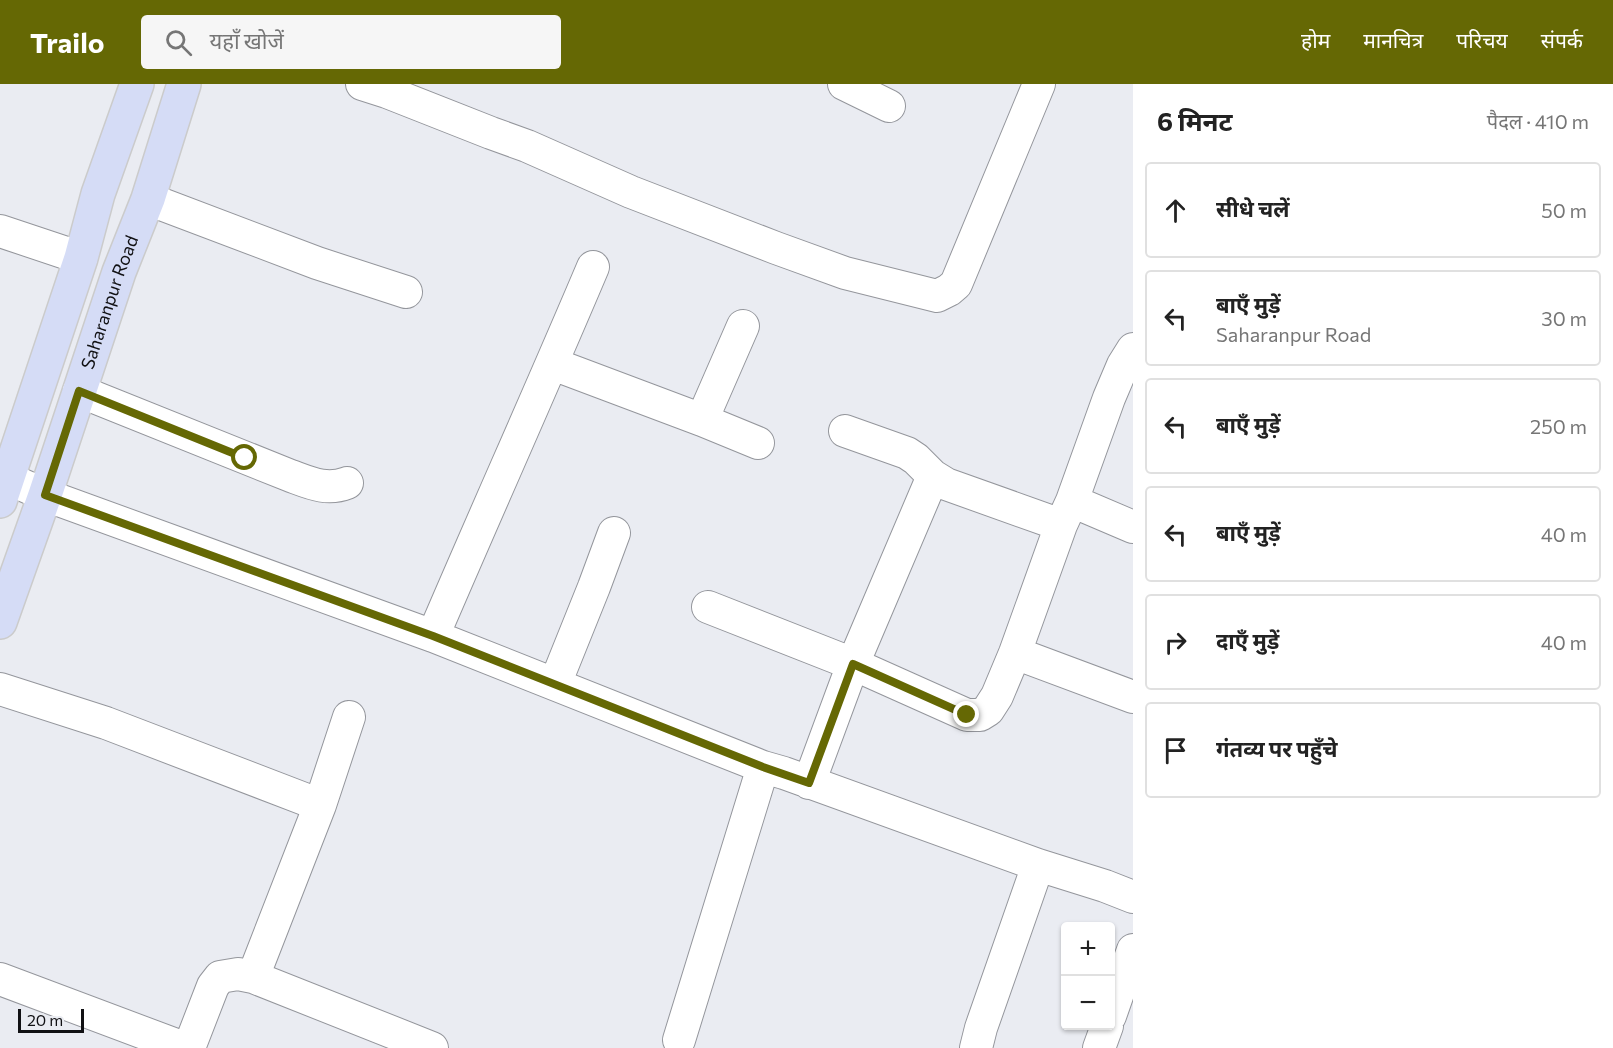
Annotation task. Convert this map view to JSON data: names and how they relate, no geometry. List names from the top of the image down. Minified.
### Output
{"streets":{"main road":["Saharanpur Road"]},"scale_bar":"20 m","page":{"header":"Trailo","search":"यहाँ खोजें","nav":["होम","मानचित्र","परिचय","संपर्क"],"heading":["6 मिनट","पैदल · 410 m"],"list":[["सीधे चलें","50 m"],["बाएँ मुड़ें","Saharanpur Road","30 m"],["बाएँ मुड़ें","250 m"],["बाएँ मुड़ें","40 m"],["दाएँ मुड़ें","40 m"],"गंतव्य पर पहुँचे"],"map_buttons":["+","−"],"scale":"20 m"}}
